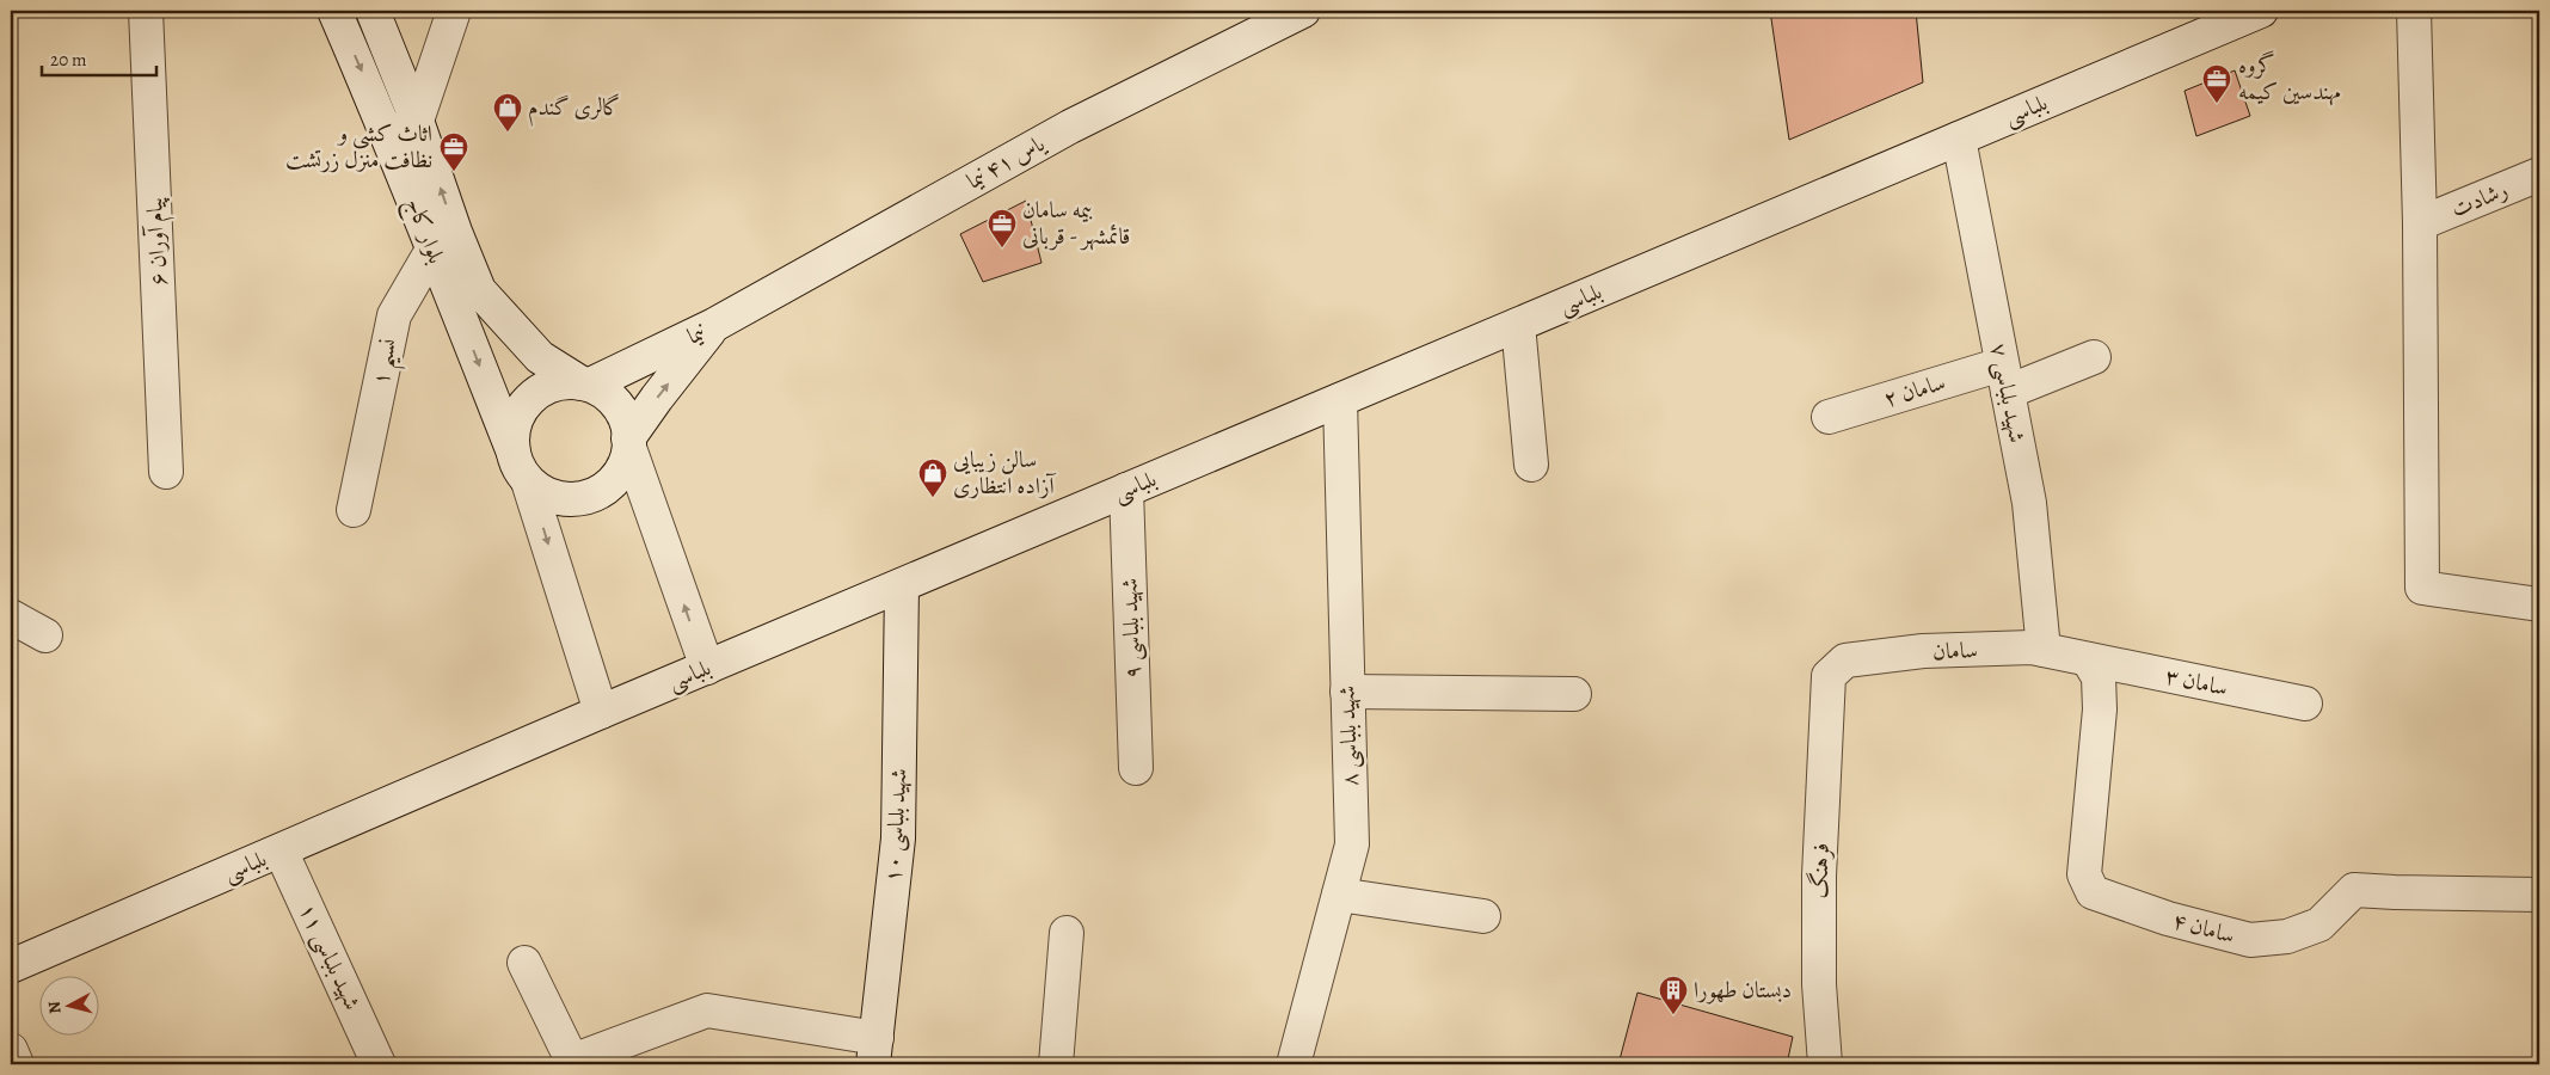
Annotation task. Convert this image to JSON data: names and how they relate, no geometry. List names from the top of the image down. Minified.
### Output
{"streets":{"street":["بلباسی","یاس ۴۱ نیما","رشادت","بلوار کاج","پیام آوران ۶","نیما","نسیم ۱","سامان ۲","شهید بلباسی ۷","شهید بلباسی ۹","سامان","سامان ۳","شهید بلباسی ۸","شهید بلباسی ١٠","فرهنگ","سامان ۴","شهید بلباسی ١١"]},"crossings":[["بلباسی","شهید بلباسی ۷"],["بلباسی","شهید بلباسی ۹"],["بلباسی","شهید بلباسی ۸"],["بلباسی","شهید بلباسی ١٠"],["بلباسی","شهید بلباسی ١١"],["یاس ۴۱ نیما","نیما"],["بلوار کاج","نیما"],["بلوار کاج","نسیم ۱"],["سامان ۲","شهید بلباسی ۷"],["شهید بلباسی ۷","سامان"],["سامان","سامان ۳"],["سامان","فرهنگ"],["سامان","سامان ۴"],["سامان ۳","سامان ۴"]],"one_way":["نیما"],"places":{"office":["گروه مهندسین کیمه","اثاث کشی و نظافت منزل زرتشت","بیمه سامان قائمشهر - قربانی"],"shop":["گالری گندم","سالن زیبایی آزاده انتظاری"],"building":["دبستان طهورا"]},"scale_bar":"20 m","north":"left"}
